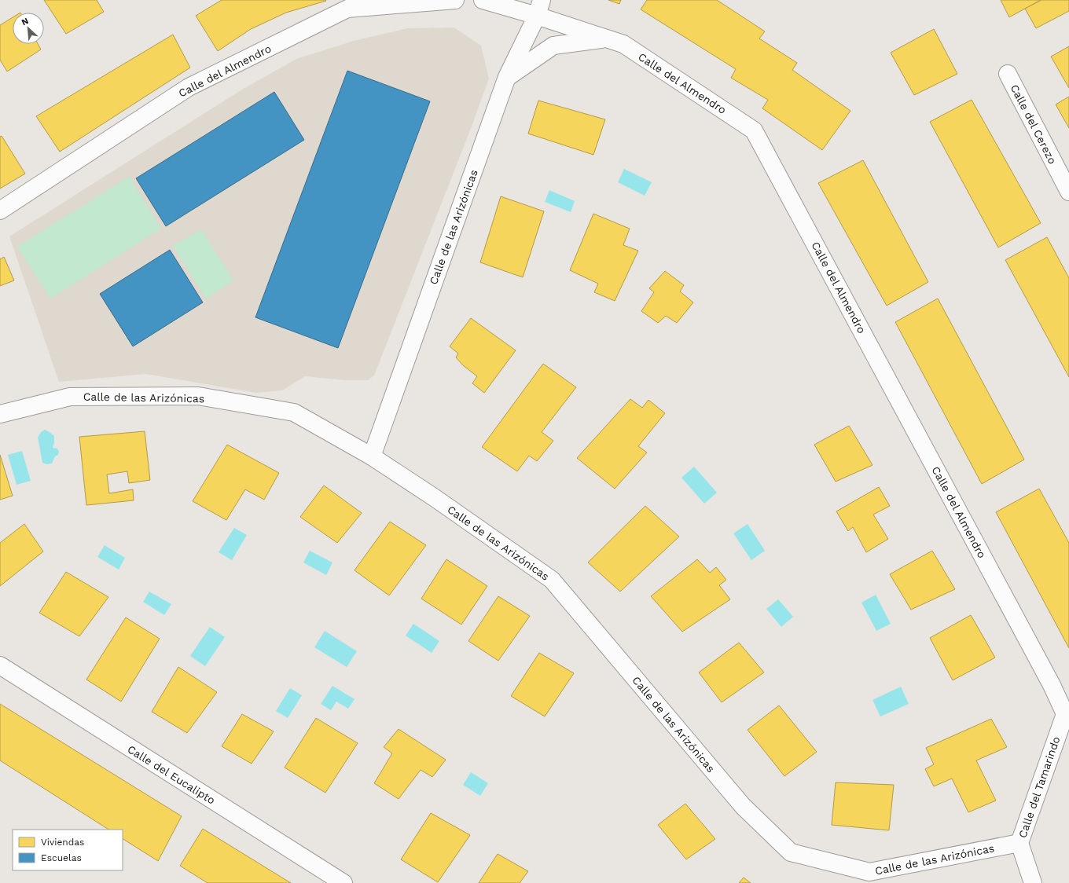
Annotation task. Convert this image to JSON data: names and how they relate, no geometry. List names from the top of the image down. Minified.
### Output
{"streets":{"street":["Calle del Almendro","Calle del Cerezo","Calle de las Arizónicas","Calle del Eucalipto","Calle del Tamarindo"]},"crossings":[["Calle del Almendro","Calle de las Arizónicas"],["Calle del Almendro","Calle del Tamarindo"],["Calle de las Arizónicas","Calle del Tamarindo"]],"legend":["Viviendas","Escuelas"],"north":"top left"}
